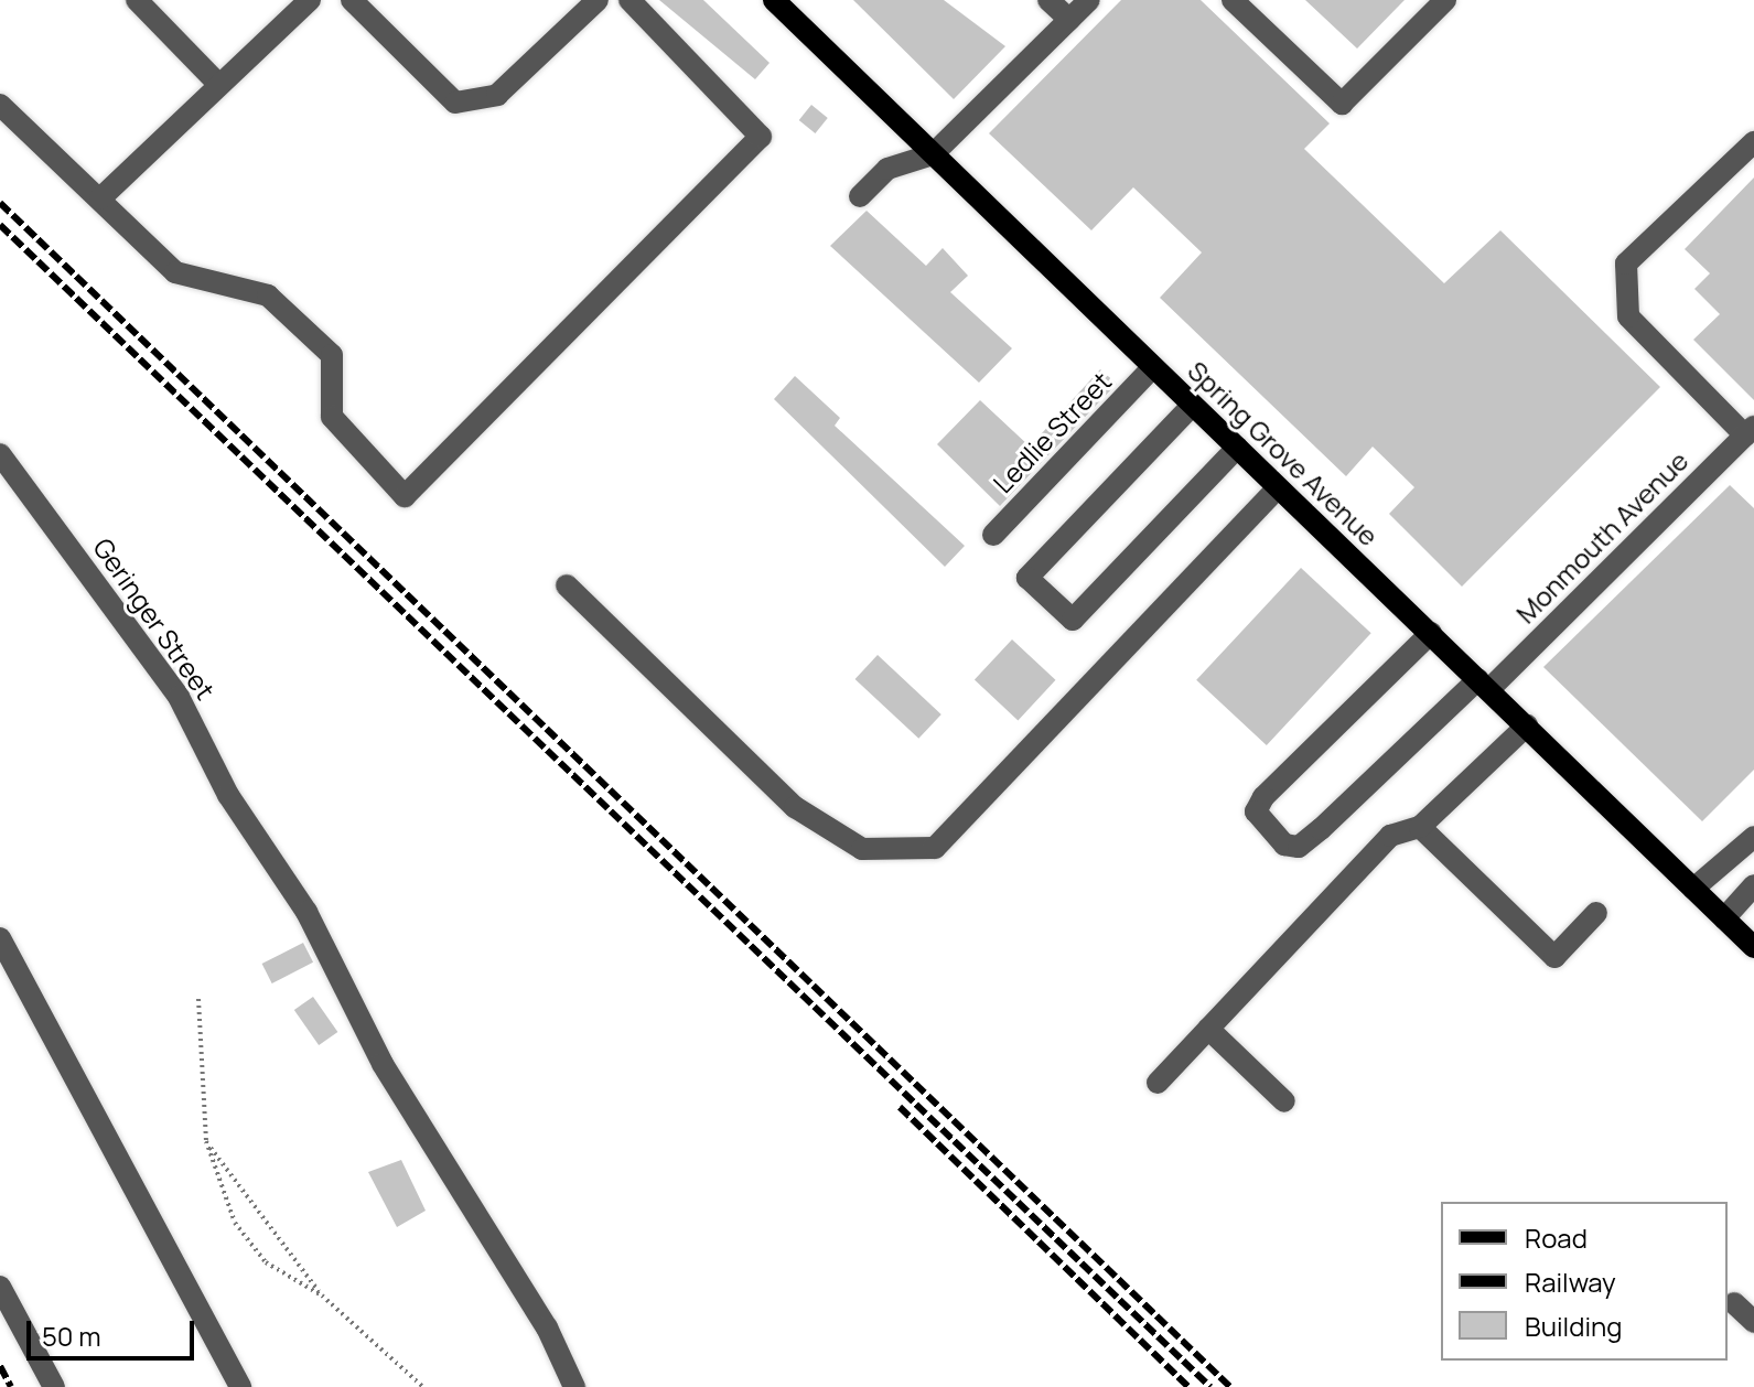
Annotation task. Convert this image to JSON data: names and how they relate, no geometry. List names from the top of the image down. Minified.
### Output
{"streets":{"main road":["Spring Grove Avenue"],"street":["Ledlie Street","Monmouth Avenue","Geringer Street"]},"crossings":[["Ledlie Street","Spring Grove Avenue"],["Spring Grove Avenue","Monmouth Avenue"]],"legend":["Road","Railway","Building"],"scale_bar":"50 m"}
